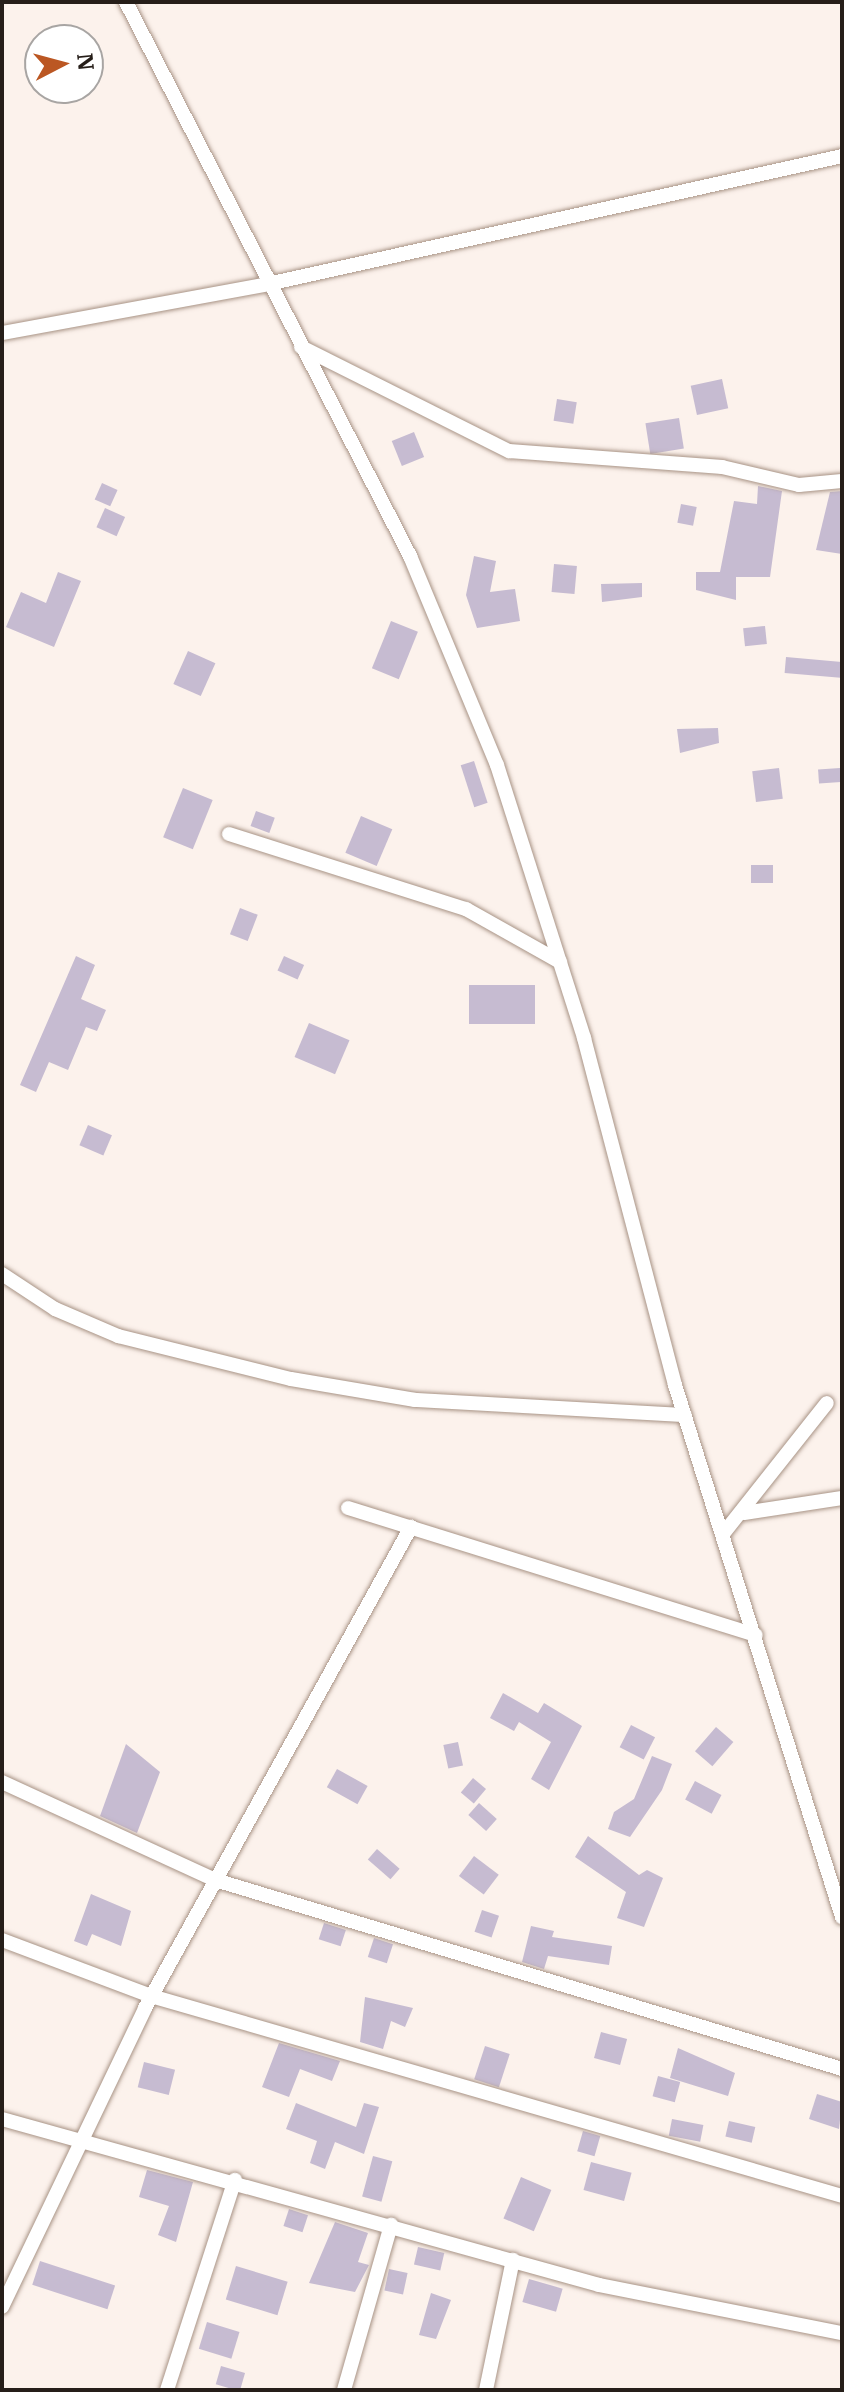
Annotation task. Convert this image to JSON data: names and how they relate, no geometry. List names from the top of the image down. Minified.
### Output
{"north":"right"}
